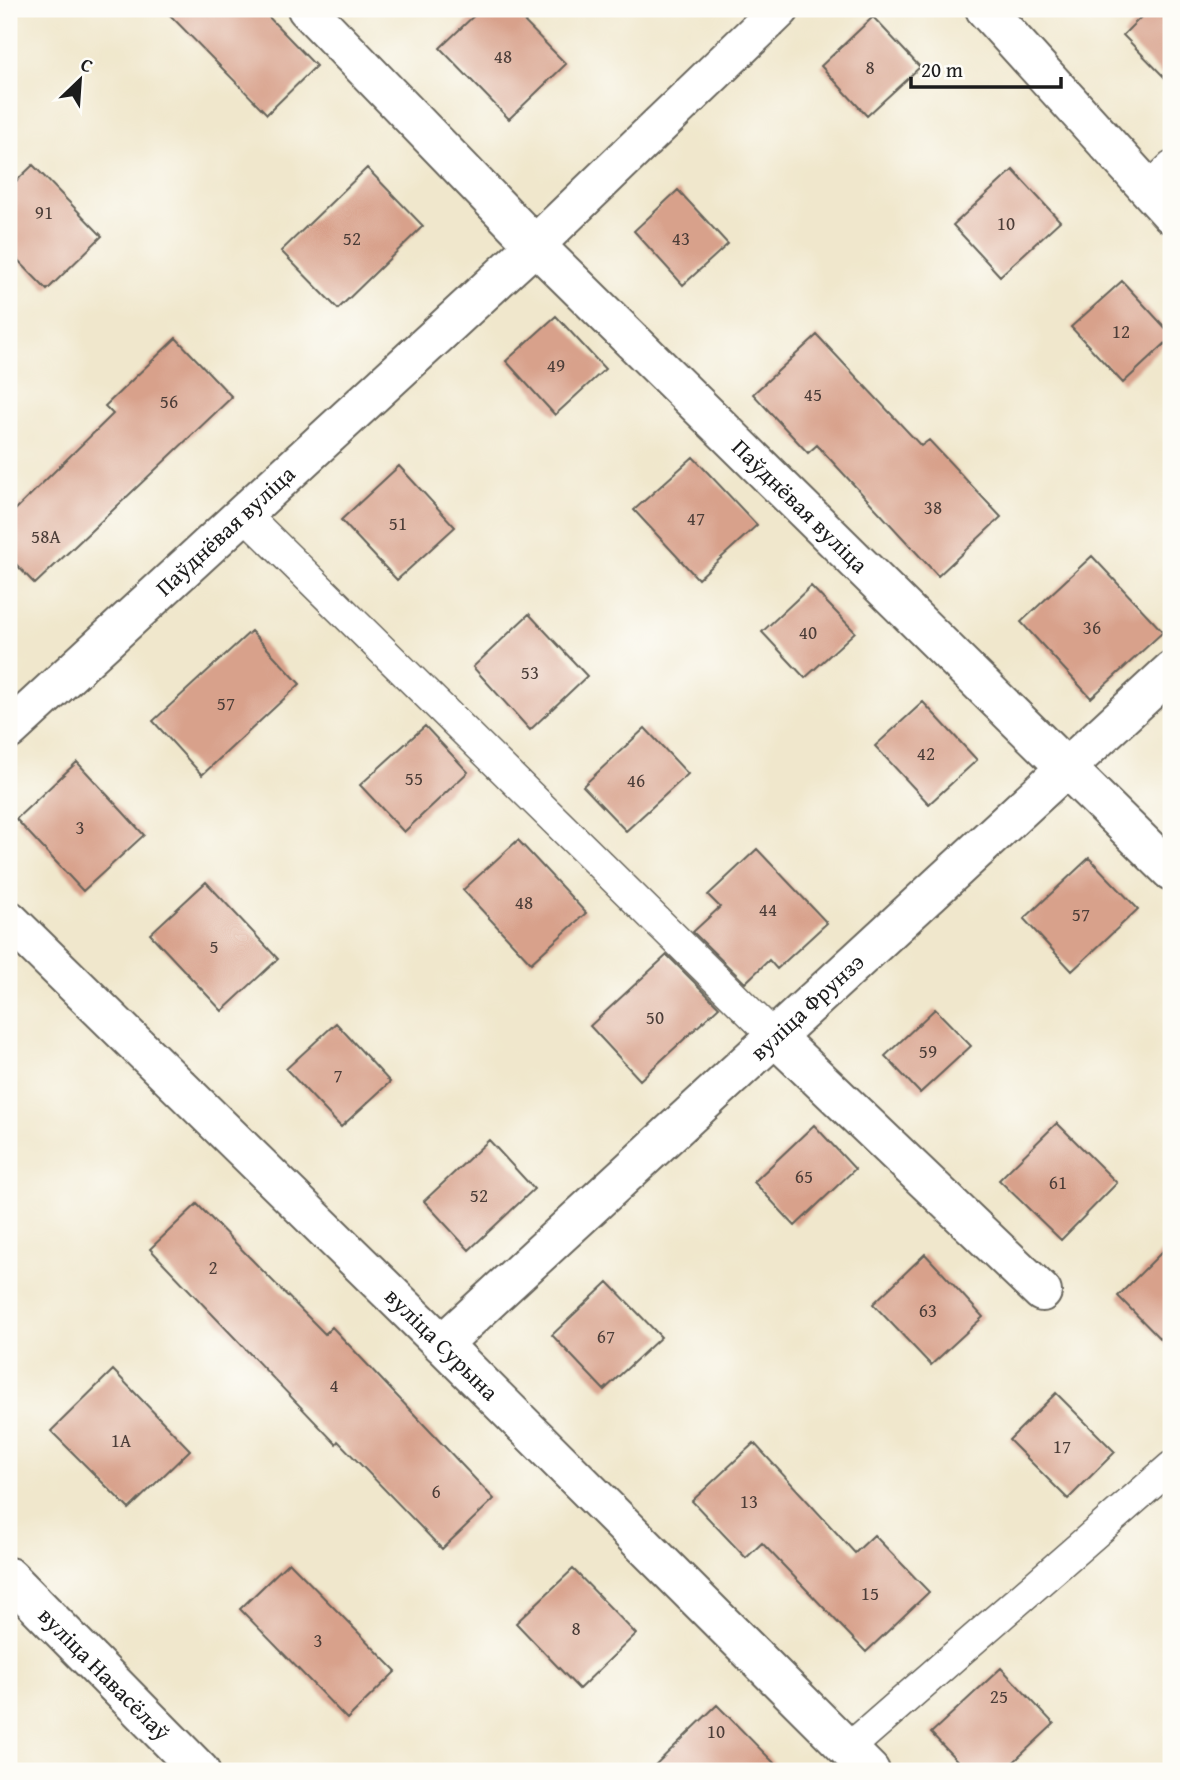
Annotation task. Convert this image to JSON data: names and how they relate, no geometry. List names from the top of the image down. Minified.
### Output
{"streets":{"street":["Паўднёвая вуліца","вуліца Фрунзэ","вуліца Сурына","вуліца Навасёлаў"]},"crossings":[["Паўднёвая вуліца","вуліца Фрунзэ"],["вуліца Фрунзэ","вуліца Сурына"]],"house_numbers":["48","8","91","10","52","43","12","49","45","56","38","47","51","58А","36","40","53","57","42","55","46","3","48","44","57","5","50","59","7","65","61","52","2","63","67","4","1А","17","6","13","15","8","3","25","10"],"scale_bar":"20 m","north":"top right"}
